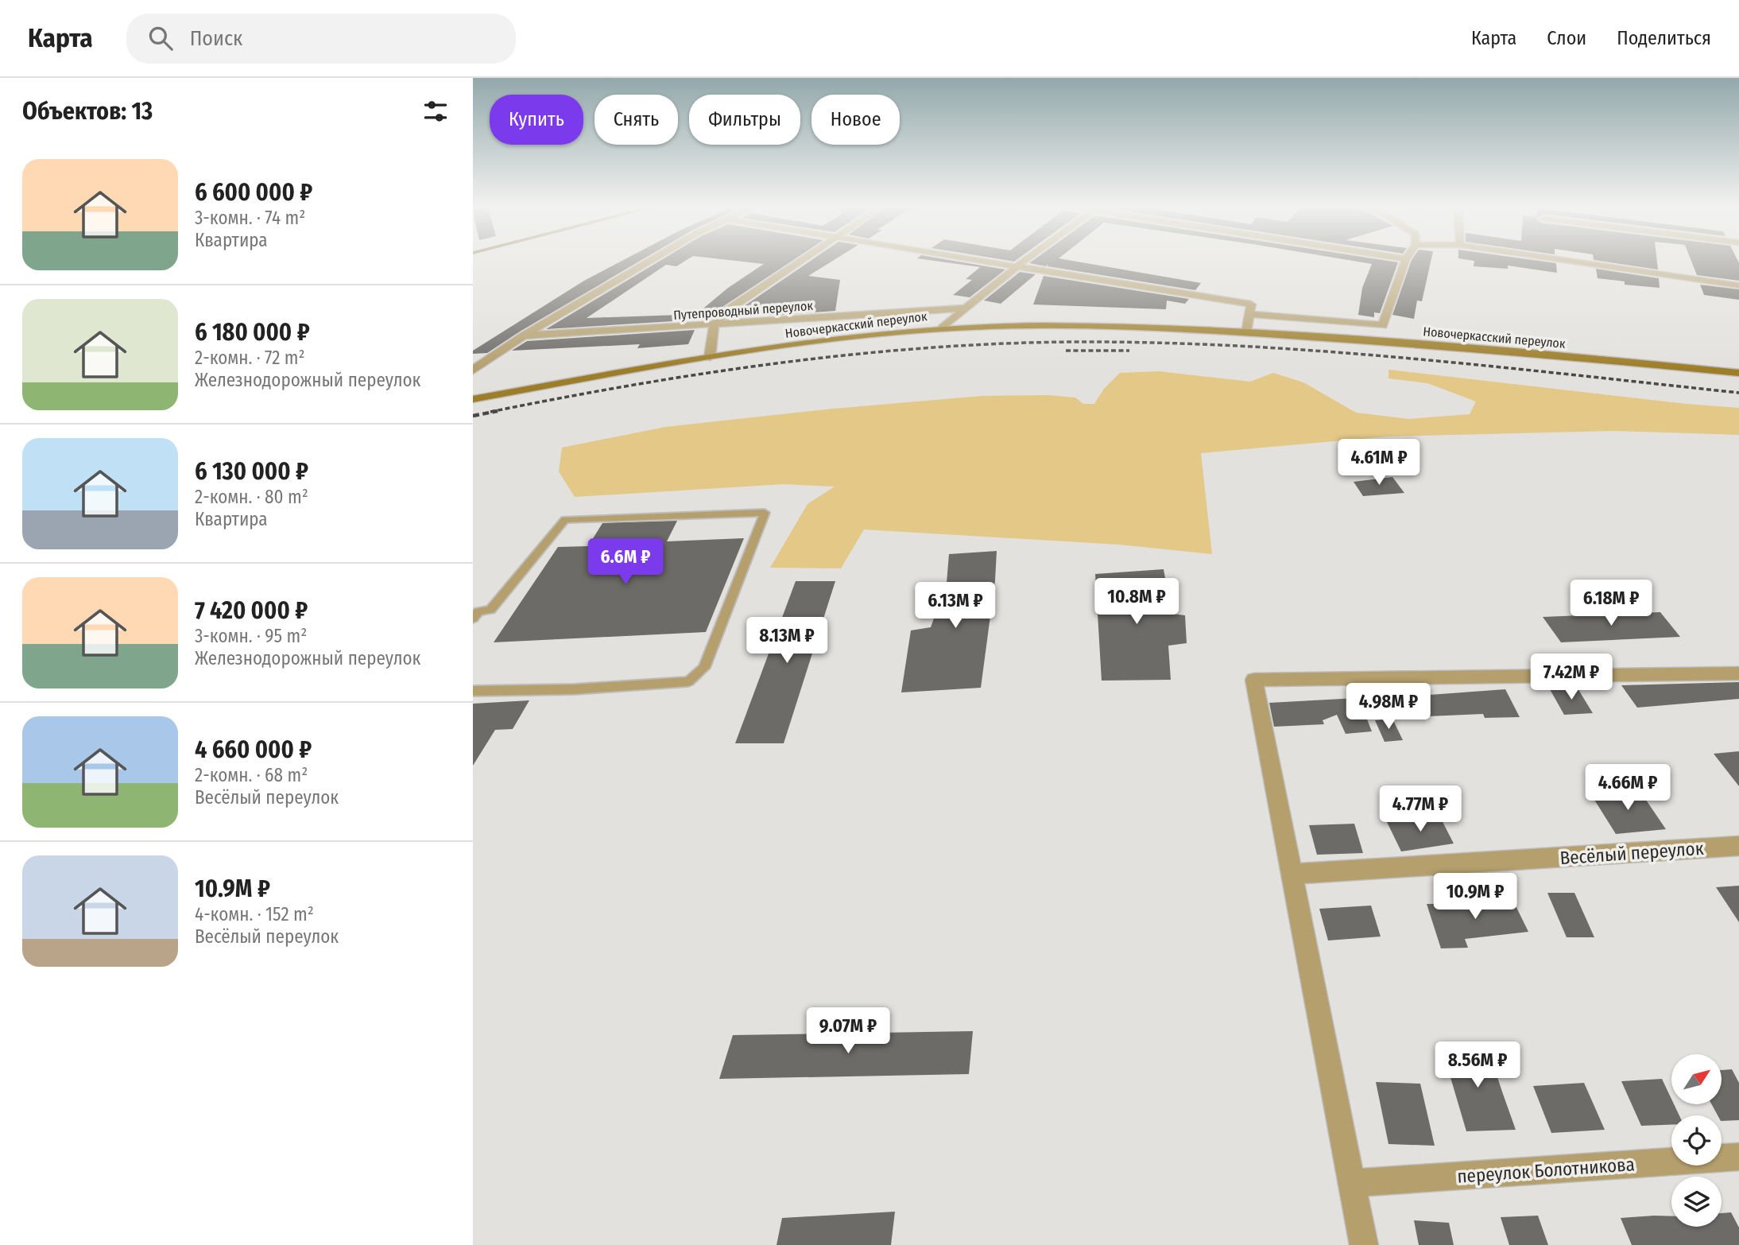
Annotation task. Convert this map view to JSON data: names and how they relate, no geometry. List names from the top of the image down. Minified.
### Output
{"streets":{"main road":["Новочеркасский переулок"],"street":["Путепроводный переулок","Весёлый переулок","переулок Болотникова"]},"north":"top right","page":{"header":"Карта","search":"Поиск","nav":["Карта","Слои","Поделиться"],"heading":"Объектов: 13","chip":["Купить","Снять","Фильтры","Новое"],"list":[{"name":"6 600 000 ₽","note":"3-комн. · 74 m² · Квартира"},{"name":"6 180 000 ₽","note":"2-комн. · 72 m² · Железнодорожный переулок"},{"name":"6 130 000 ₽","note":"2-комн. · 80 m² · Квартира"},{"name":"7 420 000 ₽","note":"3-комн. · 95 m² · Железнодорожный переулок"},{"name":"4 660 000 ₽","note":"2-комн. · 68 m² · Весёлый переулок"},{"name":"10.9M ₽","note":"4-комн. · 152 m² · Весёлый переулок"}],"price":["4.61M ₽","6.6M ₽","10.8M ₽","6.18M ₽","6.13M ₽","8.13M ₽","7.42M ₽","4.98M ₽","4.66M ₽","4.77M ₽","10.9M ₽","9.07M ₽","8.56M ₽"]}}
